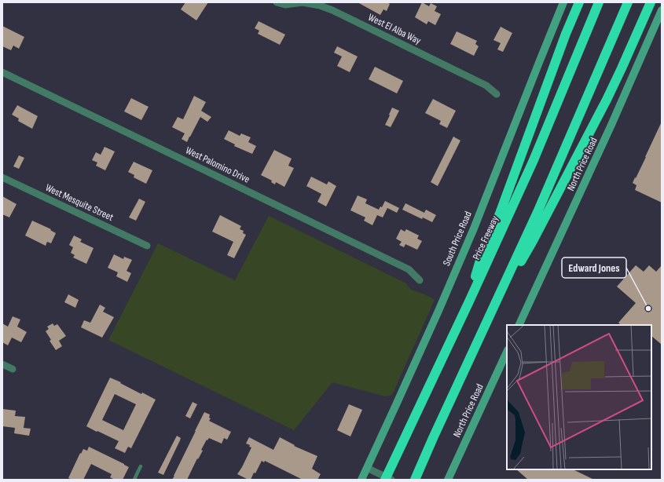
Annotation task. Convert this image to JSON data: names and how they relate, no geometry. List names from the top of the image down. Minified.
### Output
{"streets":{"highway":["Price Freeway"],"main road":["North Price Road","South Price Road"],"street":["West El Alba Way","West Palomino Drive","West Mesquite Street"]},"places":["Edward Jones"]}
